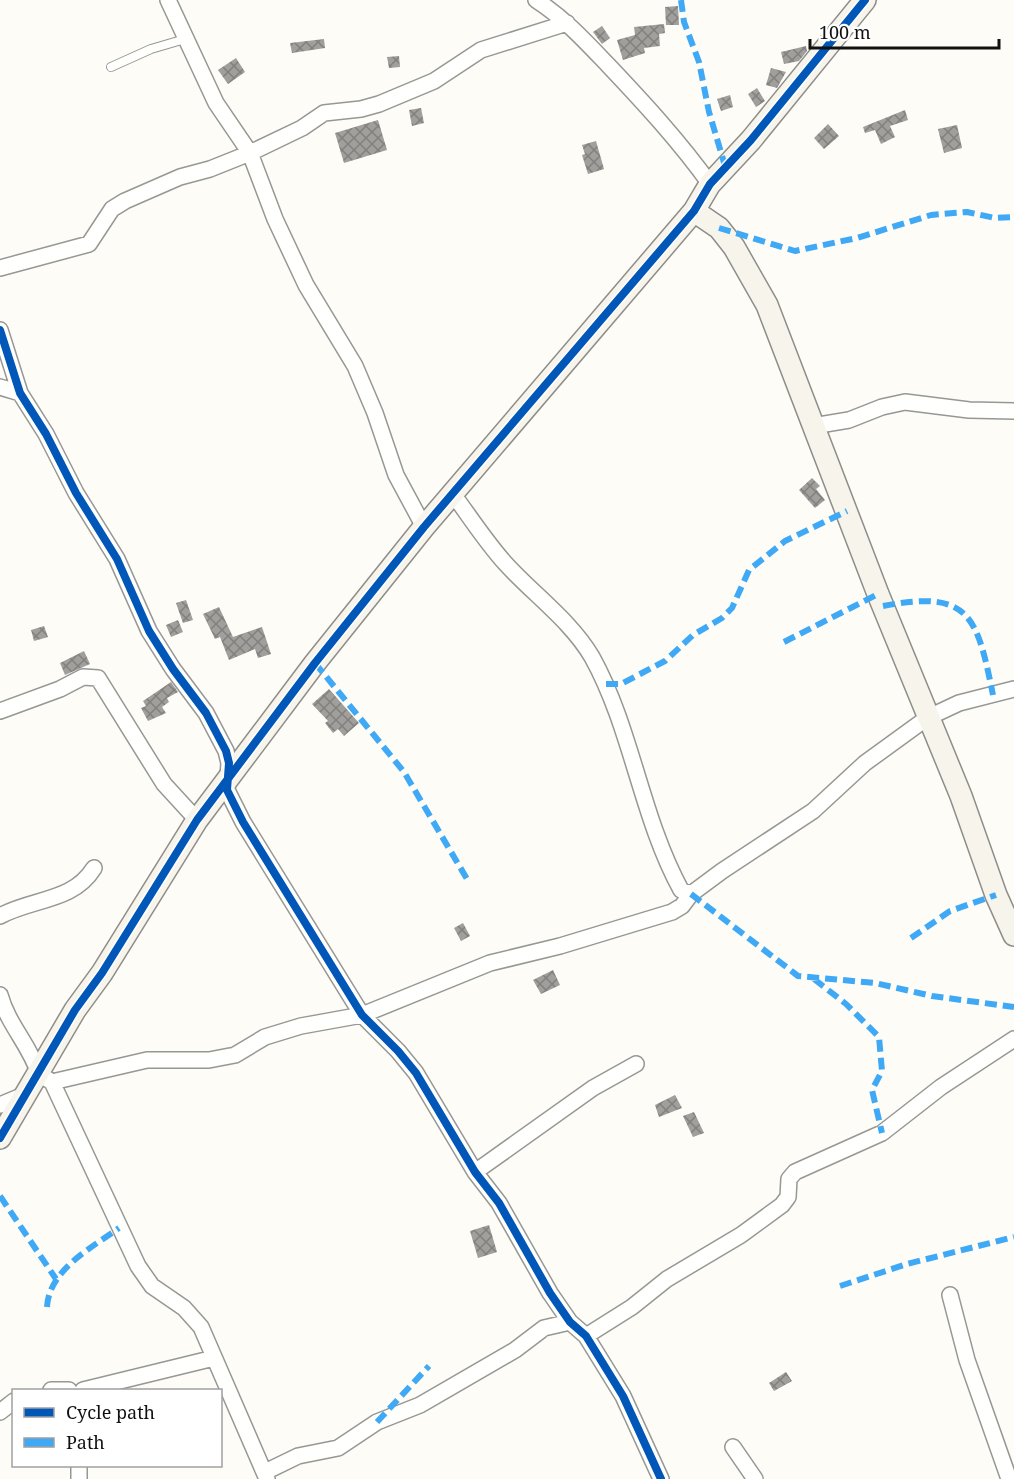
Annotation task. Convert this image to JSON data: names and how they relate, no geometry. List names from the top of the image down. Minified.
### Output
{"legend":["Cycle path","Path"],"scale_bar":"100 m"}
